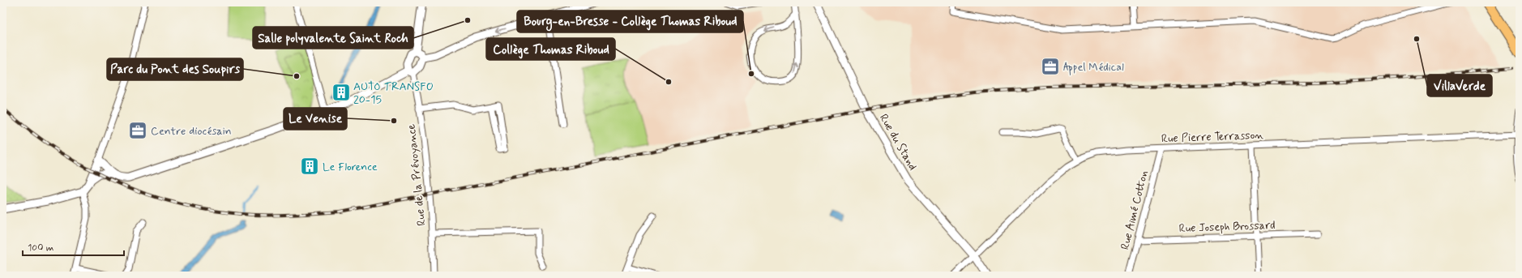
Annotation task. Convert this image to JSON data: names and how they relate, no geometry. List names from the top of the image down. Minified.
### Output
{"streets":{"street":["Rue Pierre Terrasson","Rue du Stand","Rue de la Prévoyance","Rue Aimé Cotton","Rue Joseph Brossard"]},"crossings":[["Rue Pierre Terrasson","Rue du Stand"],["Rue Pierre Terrasson","Rue Aimé Cotton"],["Rue Aimé Cotton","Rue Joseph Brossard"]],"places":{"other":["Salle polyvalente Saint Roch","VillaVerde","Bourg-en-Bresse - Collège Thomas Riboud","Parc du Pont des Soupirs","Collège Thomas Riboud","Le Venise"],"office":["Appel Médical","Centre diocésain"],"building":["AUTO TRANSFO 20-15","Le Florence"]},"scale_bar":"100 m"}
